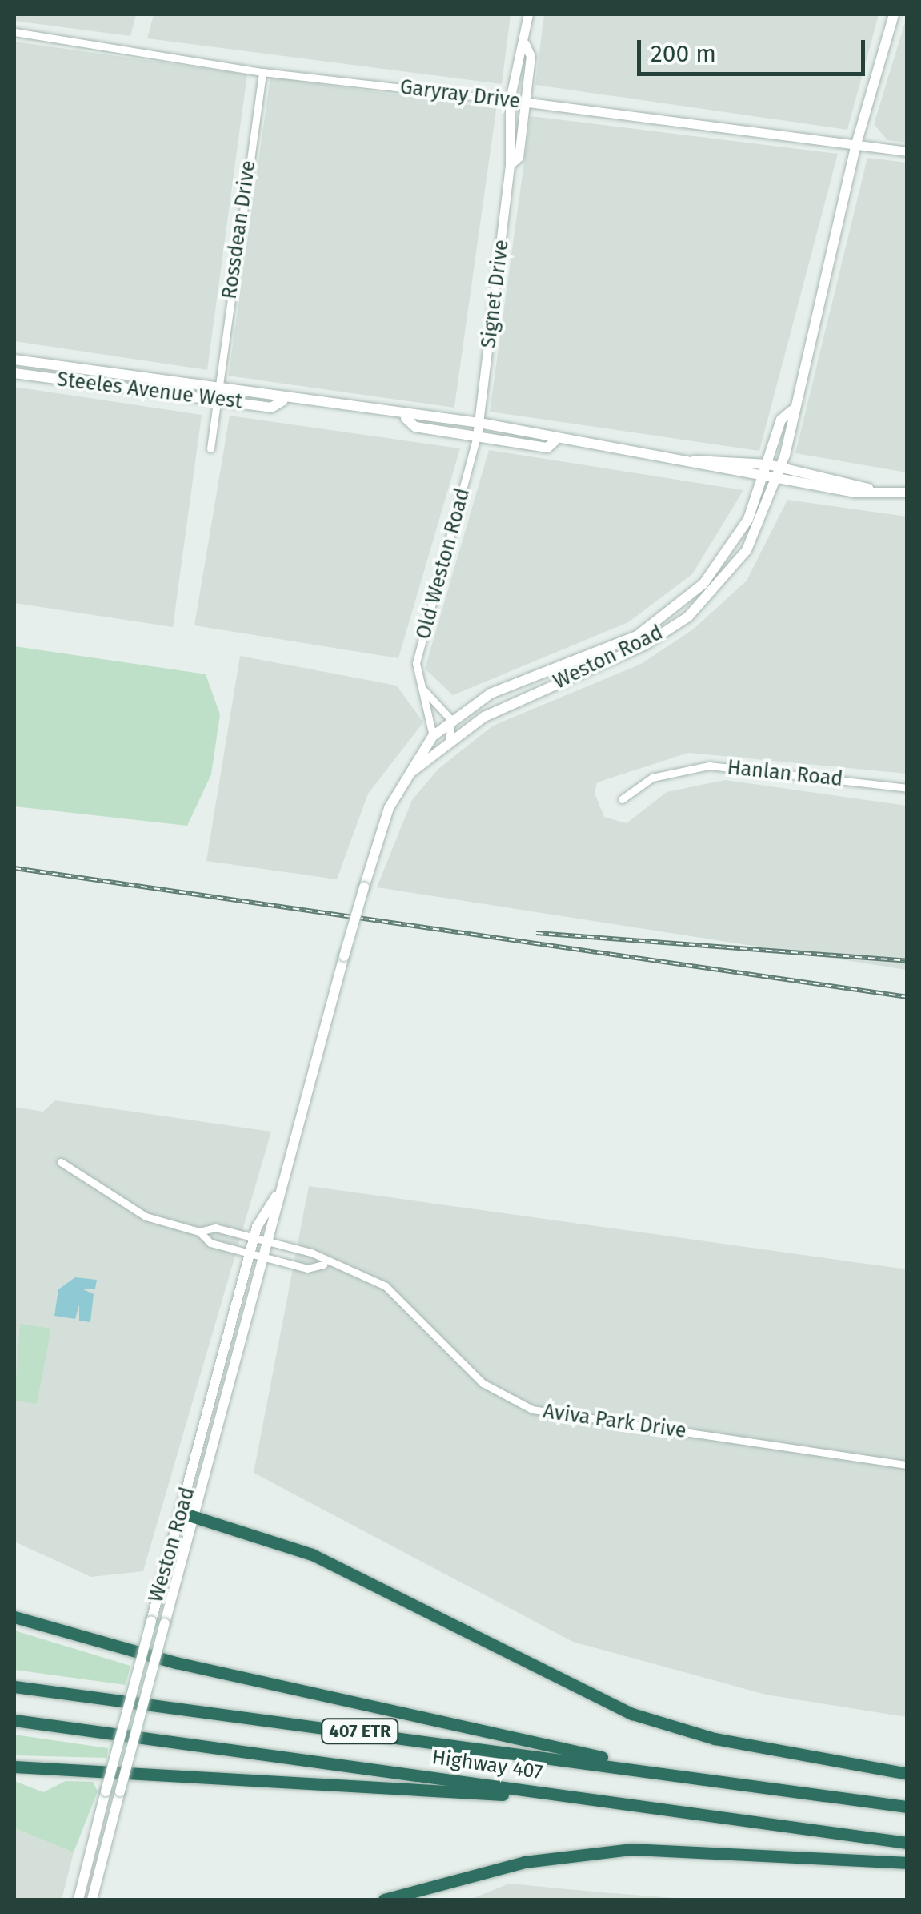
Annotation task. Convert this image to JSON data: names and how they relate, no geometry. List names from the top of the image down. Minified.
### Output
{"streets":{"highway":["407 ETR","Highway 407"],"main road":["Steeles Avenue West","Weston Road"],"street":["Garyray Drive","Rossdean Drive","Signet Drive","Old Weston Road","Hanlan Road","Aviva Park Drive"]},"crossings":[["Garyray Drive","Rossdean Drive"],["Garyray Drive","Signet Drive"],["Garyray Drive","Weston Road"],["Rossdean Drive","Steeles Avenue West"],["Signet Drive","Steeles Avenue West"],["Signet Drive","Old Weston Road"],["Steeles Avenue West","Old Weston Road"],["Steeles Avenue West","Weston Road"],["Old Weston Road","Weston Road"],["Weston Road","Aviva Park Drive"]],"scale_bar":"200 m"}
